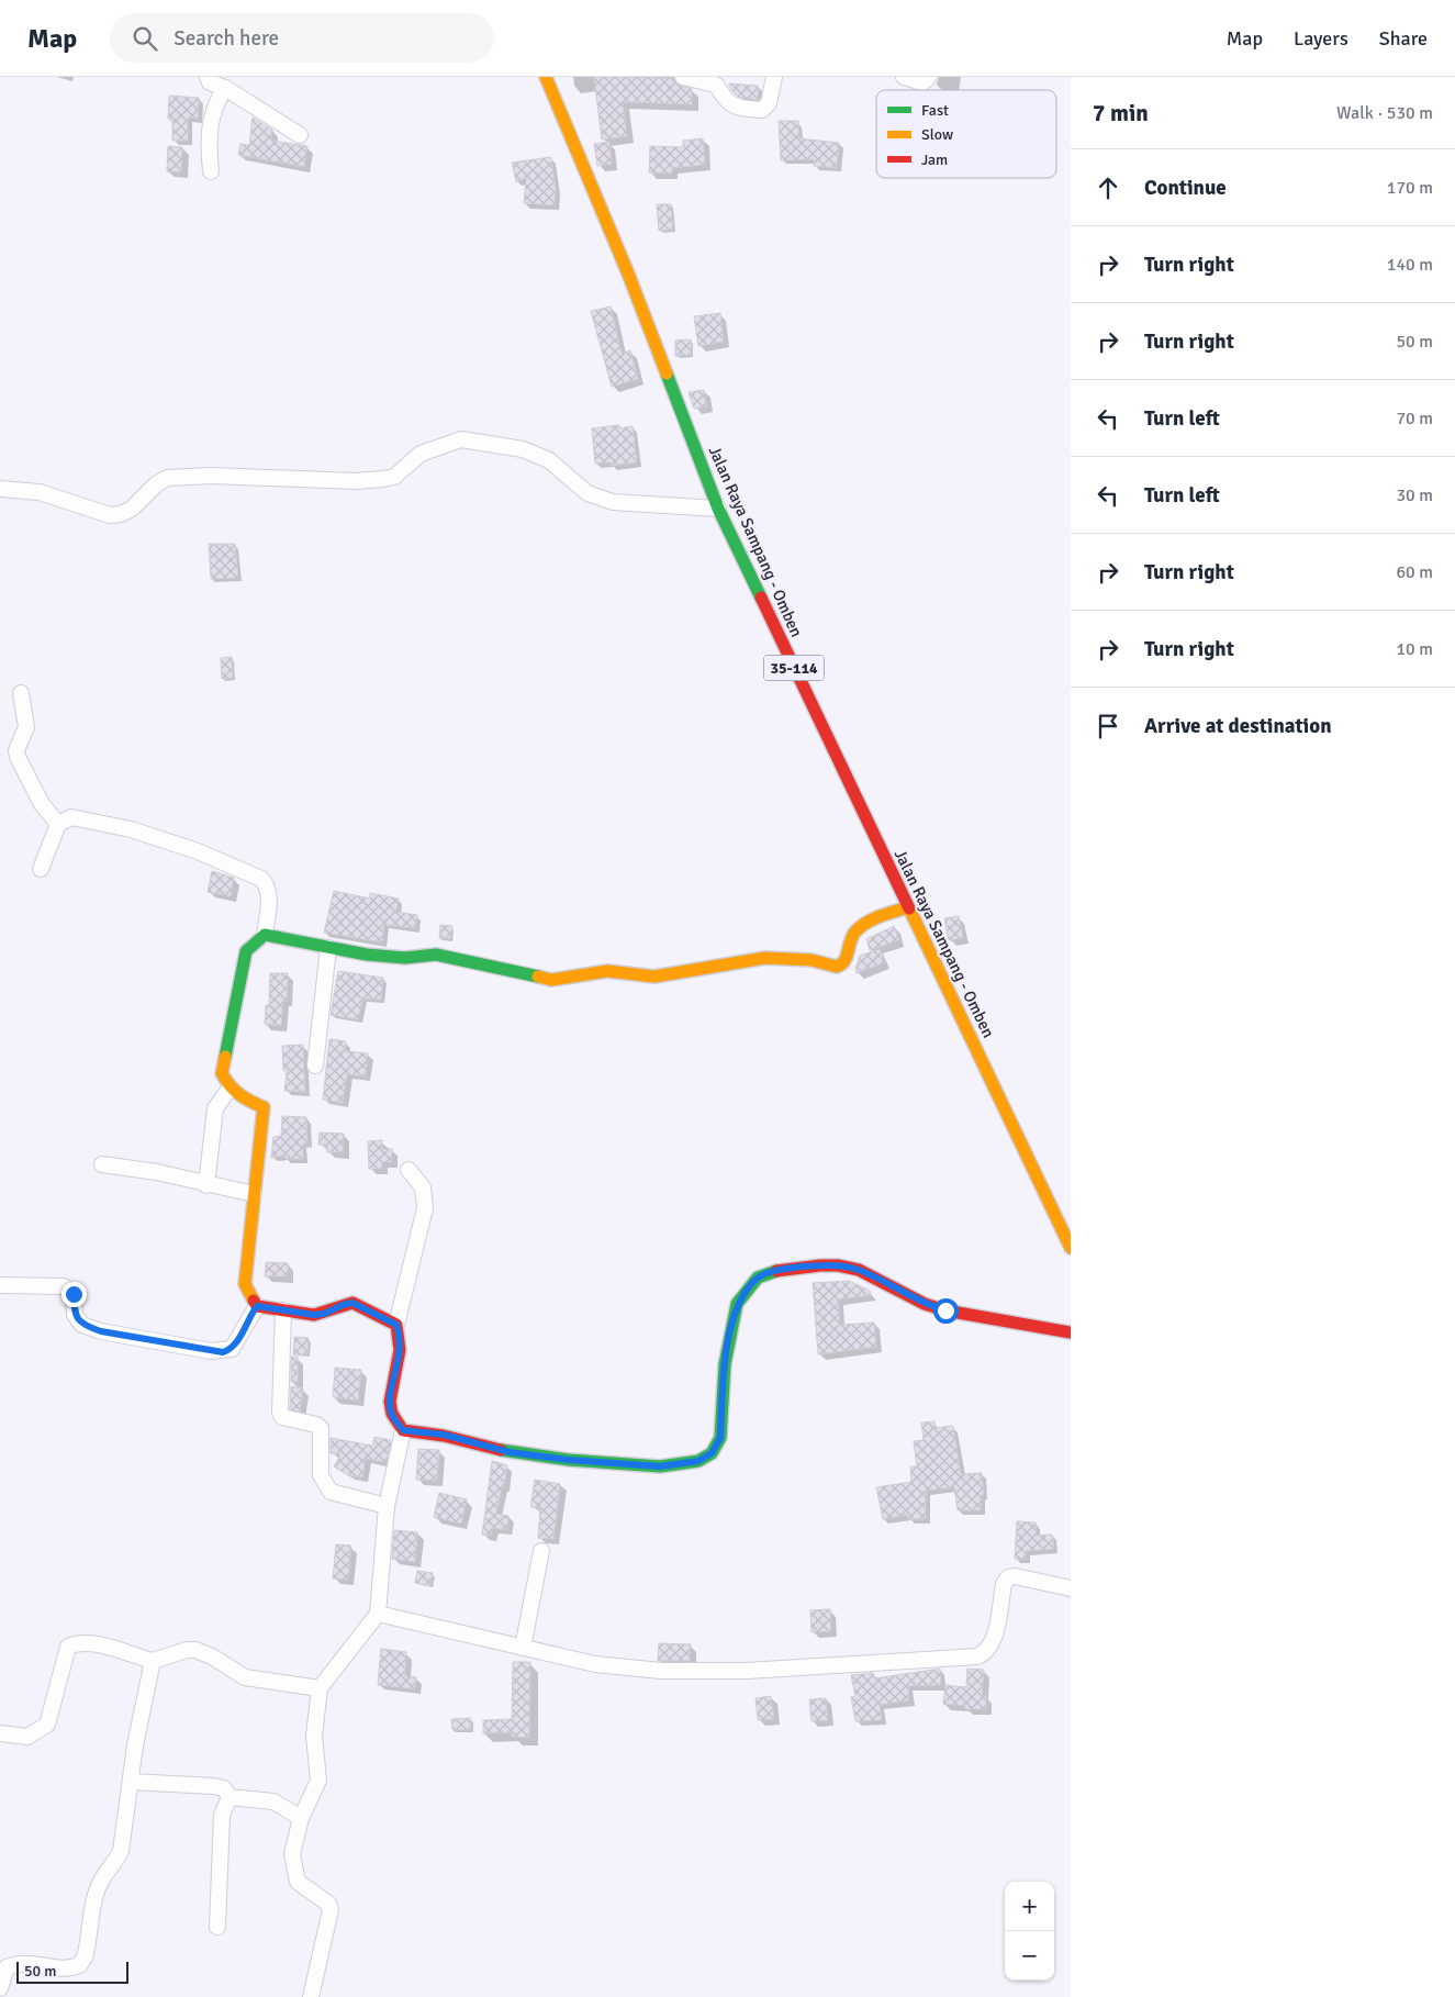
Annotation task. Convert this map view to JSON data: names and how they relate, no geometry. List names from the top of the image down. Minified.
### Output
{"streets":{"street":["Jalan Raya Sampang - Omben","35-114"]},"legend":["Fast","Slow","Jam"],"scale_bar":"50 m","page":{"header":"Map","search":"Search here","nav":["Map","Layers","Share"],"heading":["7 min","Walk · 530 m"],"list":[["Continue","170 m"],["Turn right","140 m"],["Turn right","50 m"],["Turn left","70 m"],["Turn left","30 m"],["Turn right","60 m"],["Turn right","10 m"],"Arrive at destination"],"map_buttons":["+","−"],"scale":"50 m"}}
